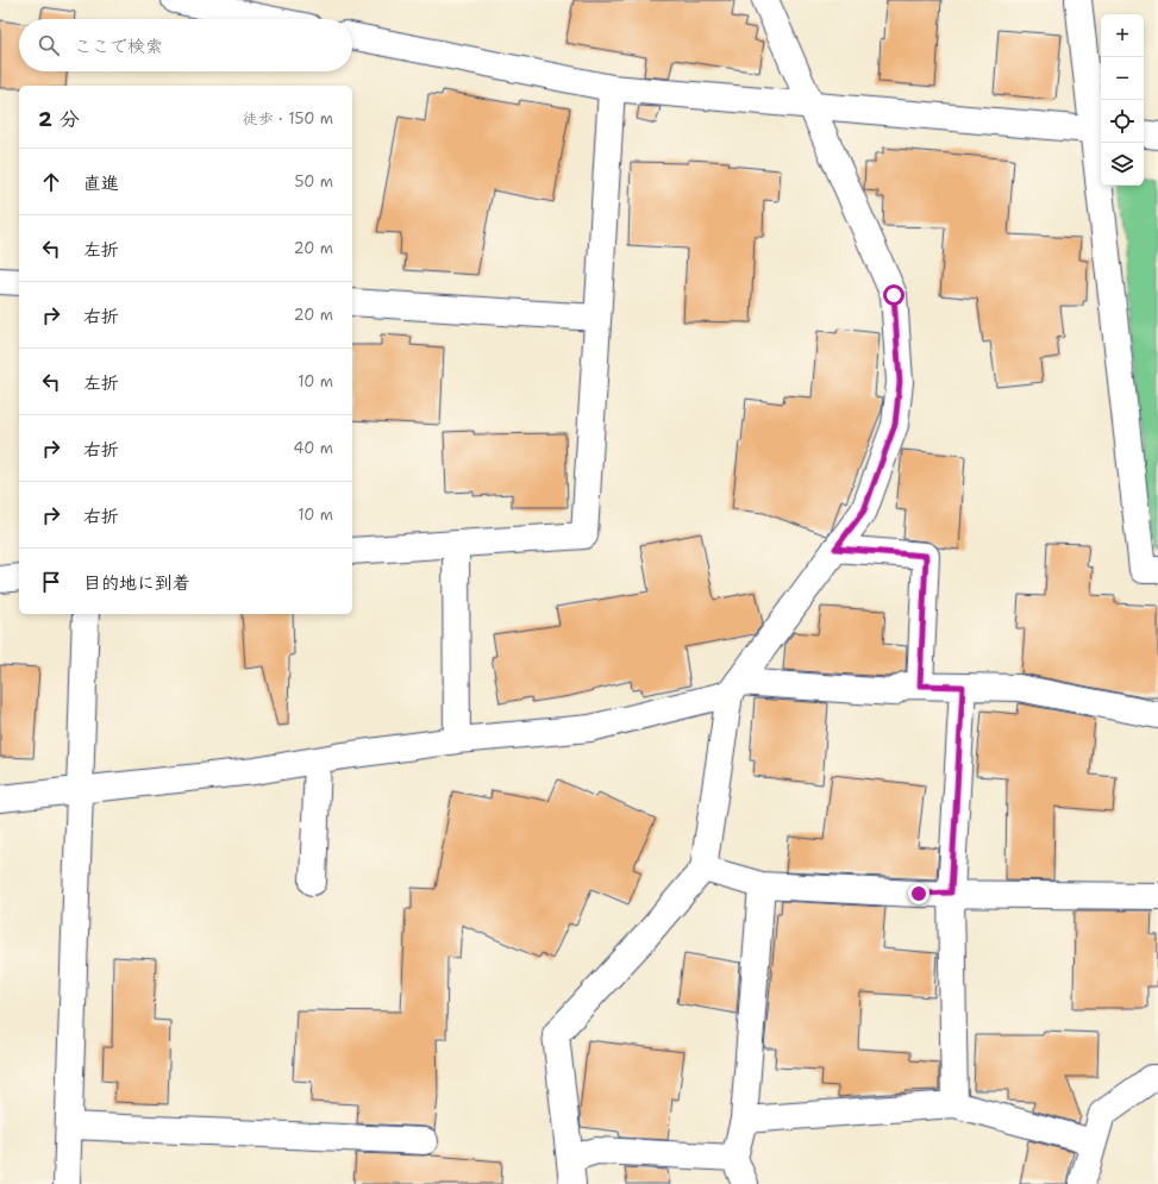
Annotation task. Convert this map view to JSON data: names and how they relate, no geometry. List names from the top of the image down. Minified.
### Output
{"page":{"map_buttons":["+","−"],"search":"ここで検索","heading":["2 分","徒歩 · 150 m"],"list":[["直進","50 m"],["左折","20 m"],["右折","20 m"],["左折","10 m"],["右折","40 m"],["右折","10 m"],"目的地に到着"]}}
